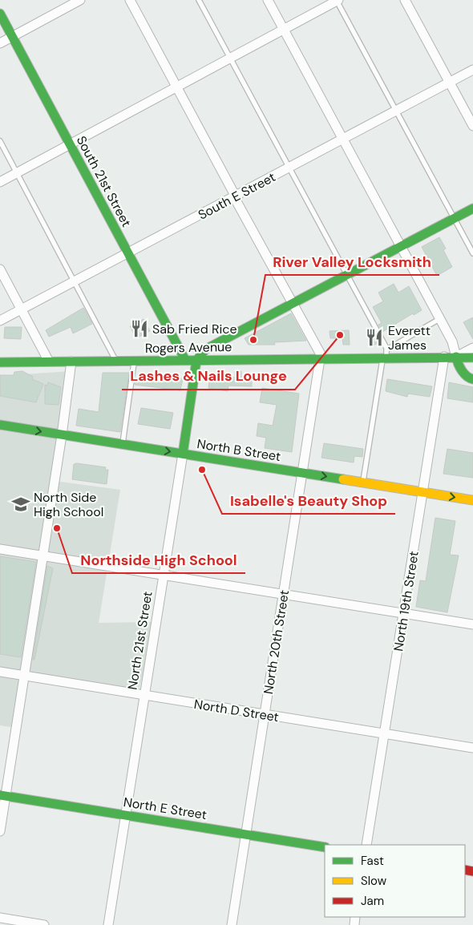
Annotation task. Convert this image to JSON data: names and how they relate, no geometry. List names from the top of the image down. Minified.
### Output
{"streets":{"street":["South 21st Street","South E Street","Rogers Avenue","North B Street","North 19th Street","North 21st Street","North 20th Street","North D Street","North E Street"]},"crossings":[["South 21st Street","South E Street"],["South 21st Street","Rogers Avenue"],["Rogers Avenue","North 19th Street"],["Rogers Avenue","North 21st Street"],["Rogers Avenue","North 20th Street"],["North B Street","North 19th Street"],["North B Street","North 21st Street"],["North B Street","North 20th Street"],["North 19th Street","North D Street"],["North 21st Street","North D Street"],["North 21st Street","North E Street"],["North 20th Street","North D Street"],["North 20th Street","North E Street"]],"one_way":["North B Street"],"places":{"restaurant":["Sab Fried Rice","Everett James"],"other":["Lashes & Nails Lounge","River Valley Locksmith","Isabelle's Beauty Shop","Northside High School"],"school or university":["North Side High School"]},"legend":["Fast","Slow","Jam"]}
